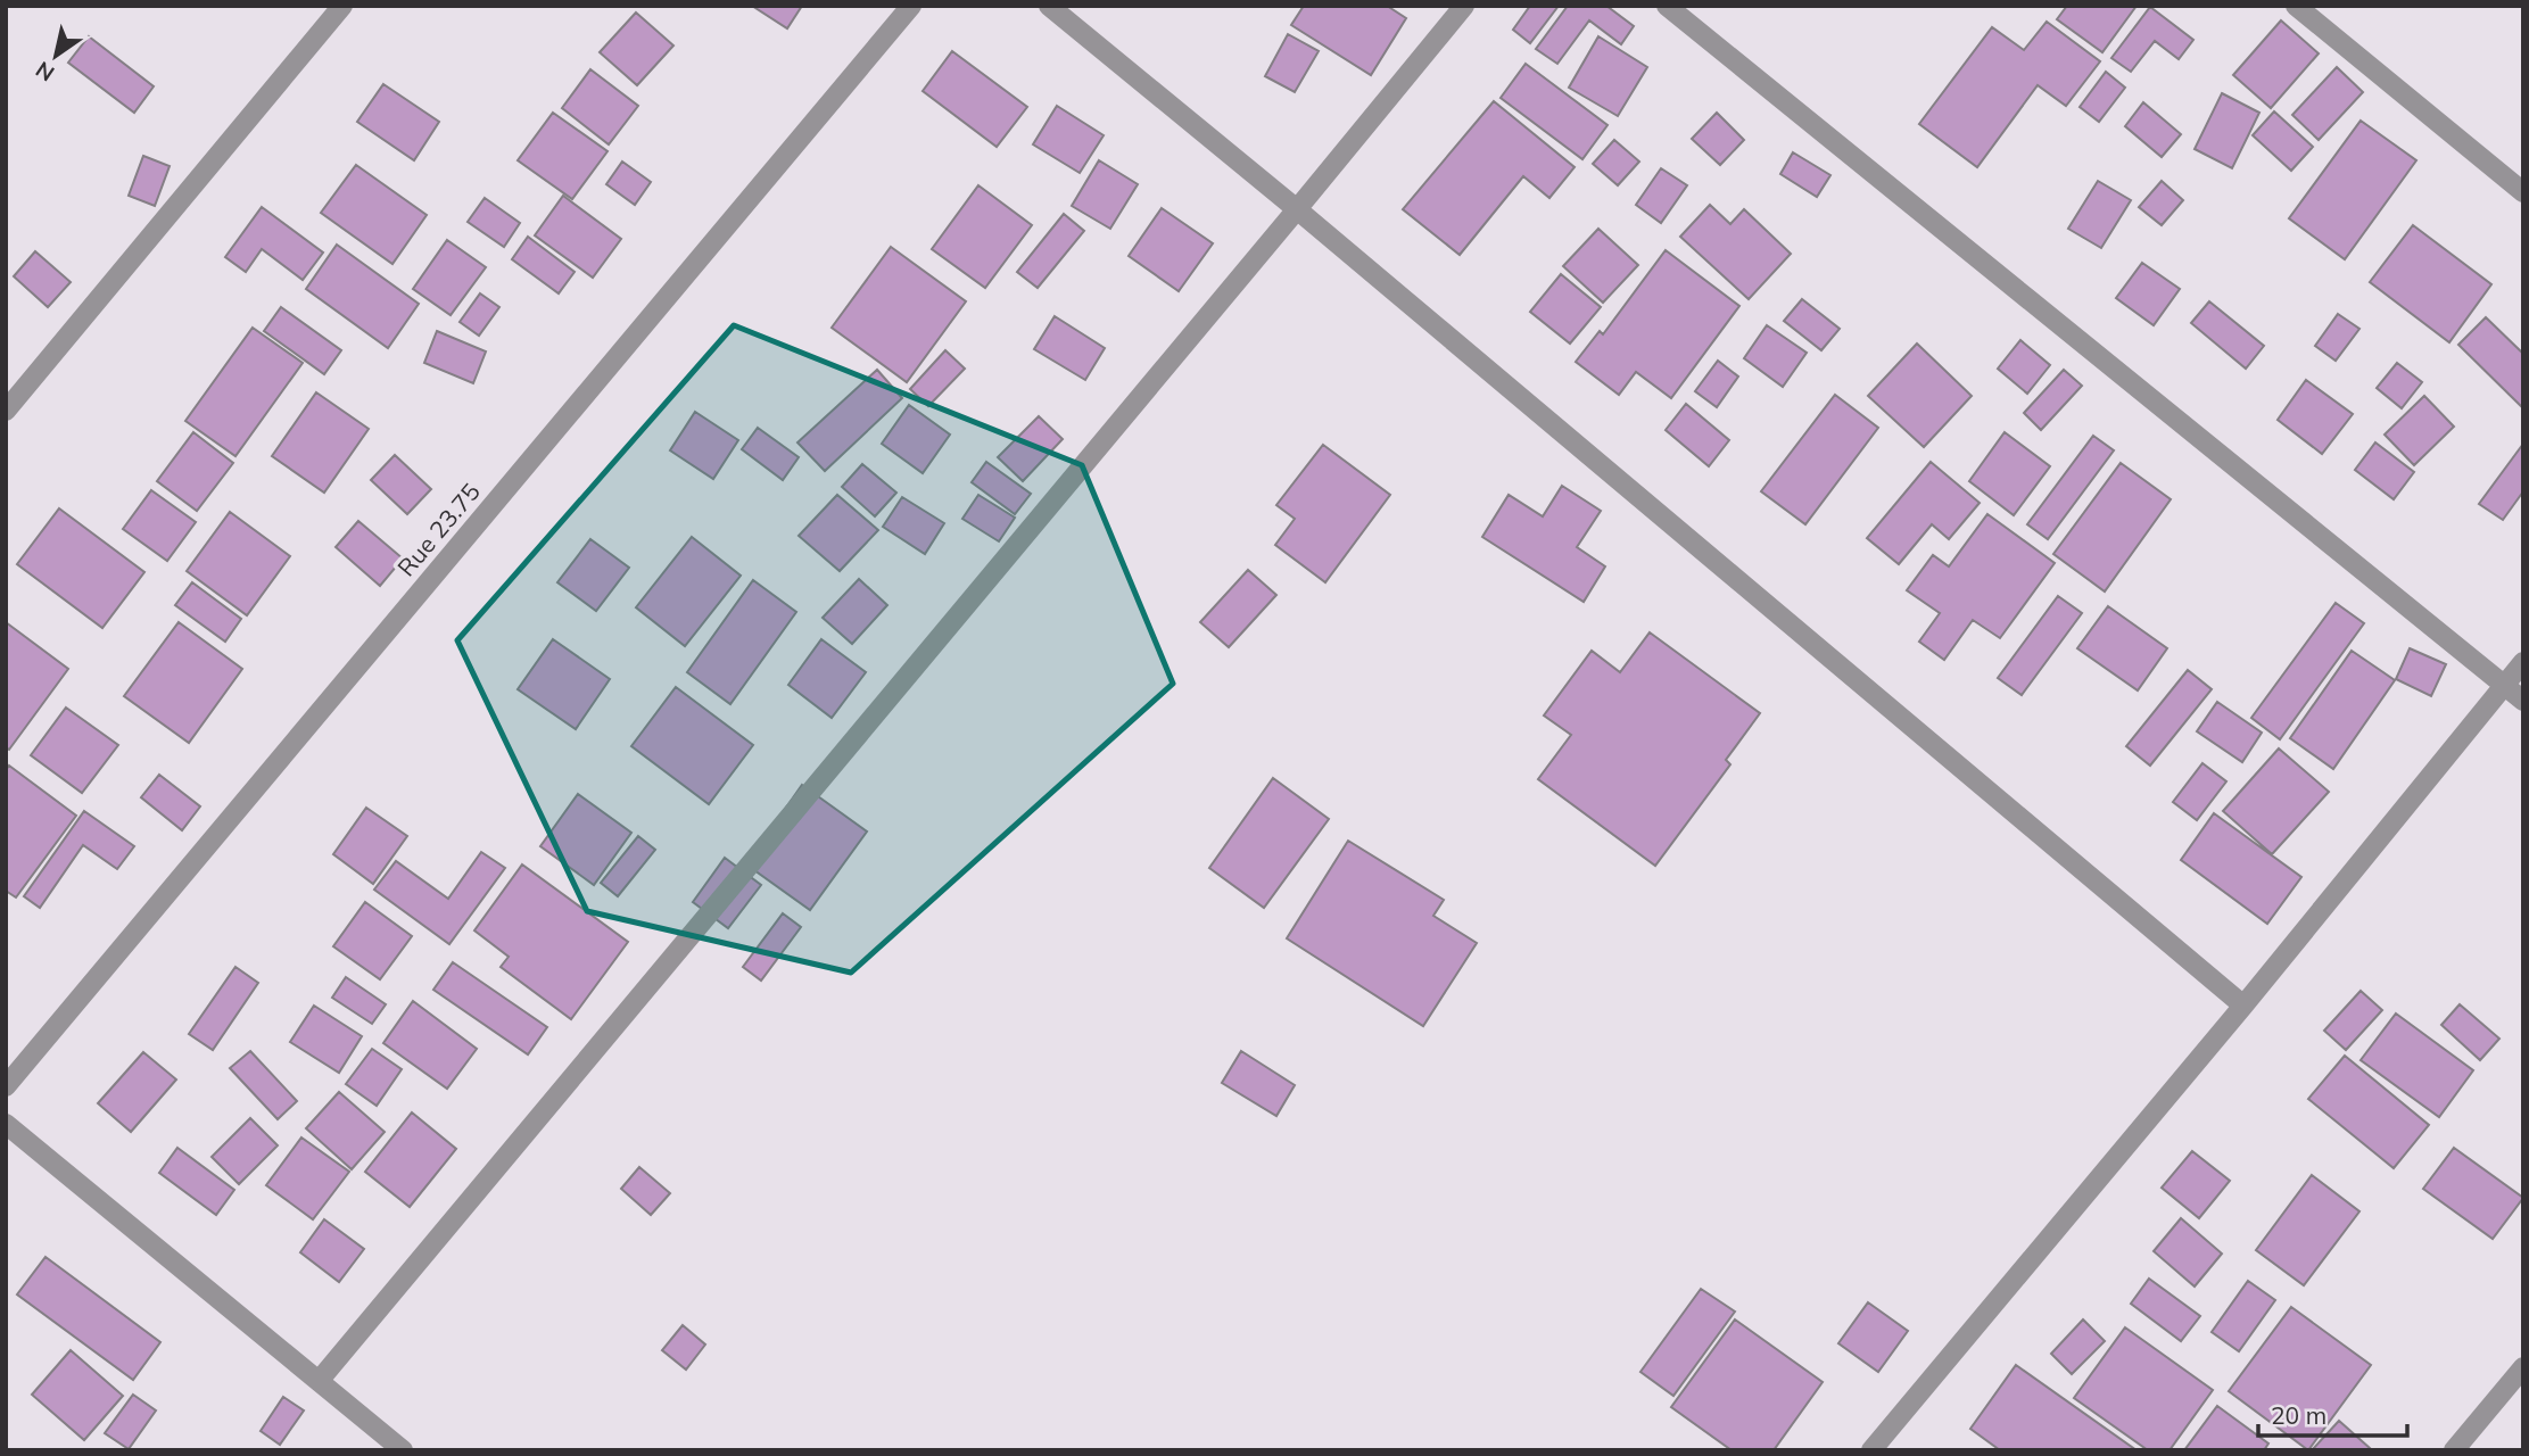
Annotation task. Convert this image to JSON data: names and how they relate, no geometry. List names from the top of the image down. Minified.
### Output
{"streets":{"street":["Rue 23.75"]},"scale_bar":"20 m","north":"bottom left"}
